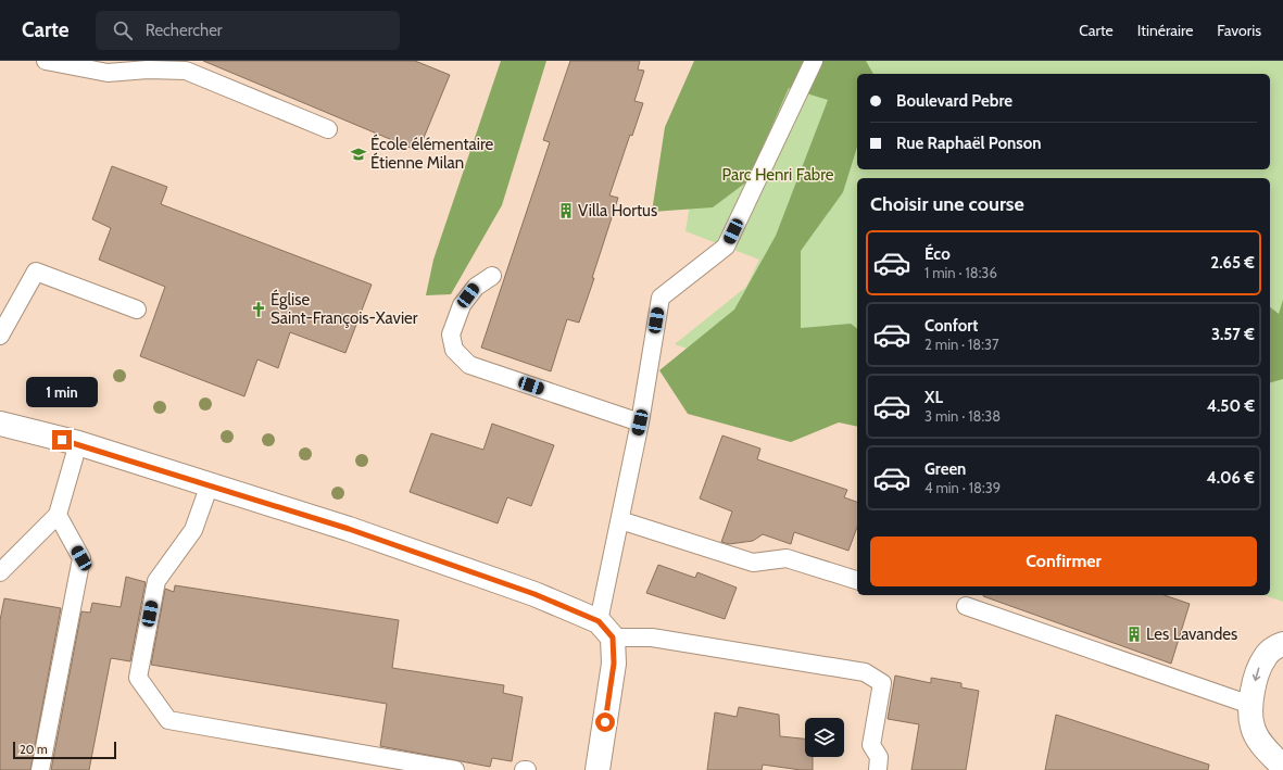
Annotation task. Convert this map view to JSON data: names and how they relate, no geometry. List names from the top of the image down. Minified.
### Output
{"parks":["Parc Henri Fabre"],"places":{"school or university":["École élémentaire Étienne Milan"],"building":["Villa Hortus","Les Lavandes"],"church":["Église Saint-François-Xavier"]},"scale_bar":"20 m","page":{"header":"Carte","search":"Rechercher","nav":["Carte","Itinéraire","Favoris"],"banner":["Boulevard Pebre","Rue Raphaël Ponson"],"heading":"Choisir une course","list":[{"name":"Éco","note":"1 min · 18:36","value":"2.65 €"},{"name":"Confort","note":"2 min · 18:37","value":"3.57 €"},{"name":"XL","note":"3 min · 18:38","value":"4.50 €"},{"name":"Green","note":"4 min · 18:39","value":"4.06 €"}],"bubble":"1 min","buttons":"Confirmer","scale":"20 m"}}
